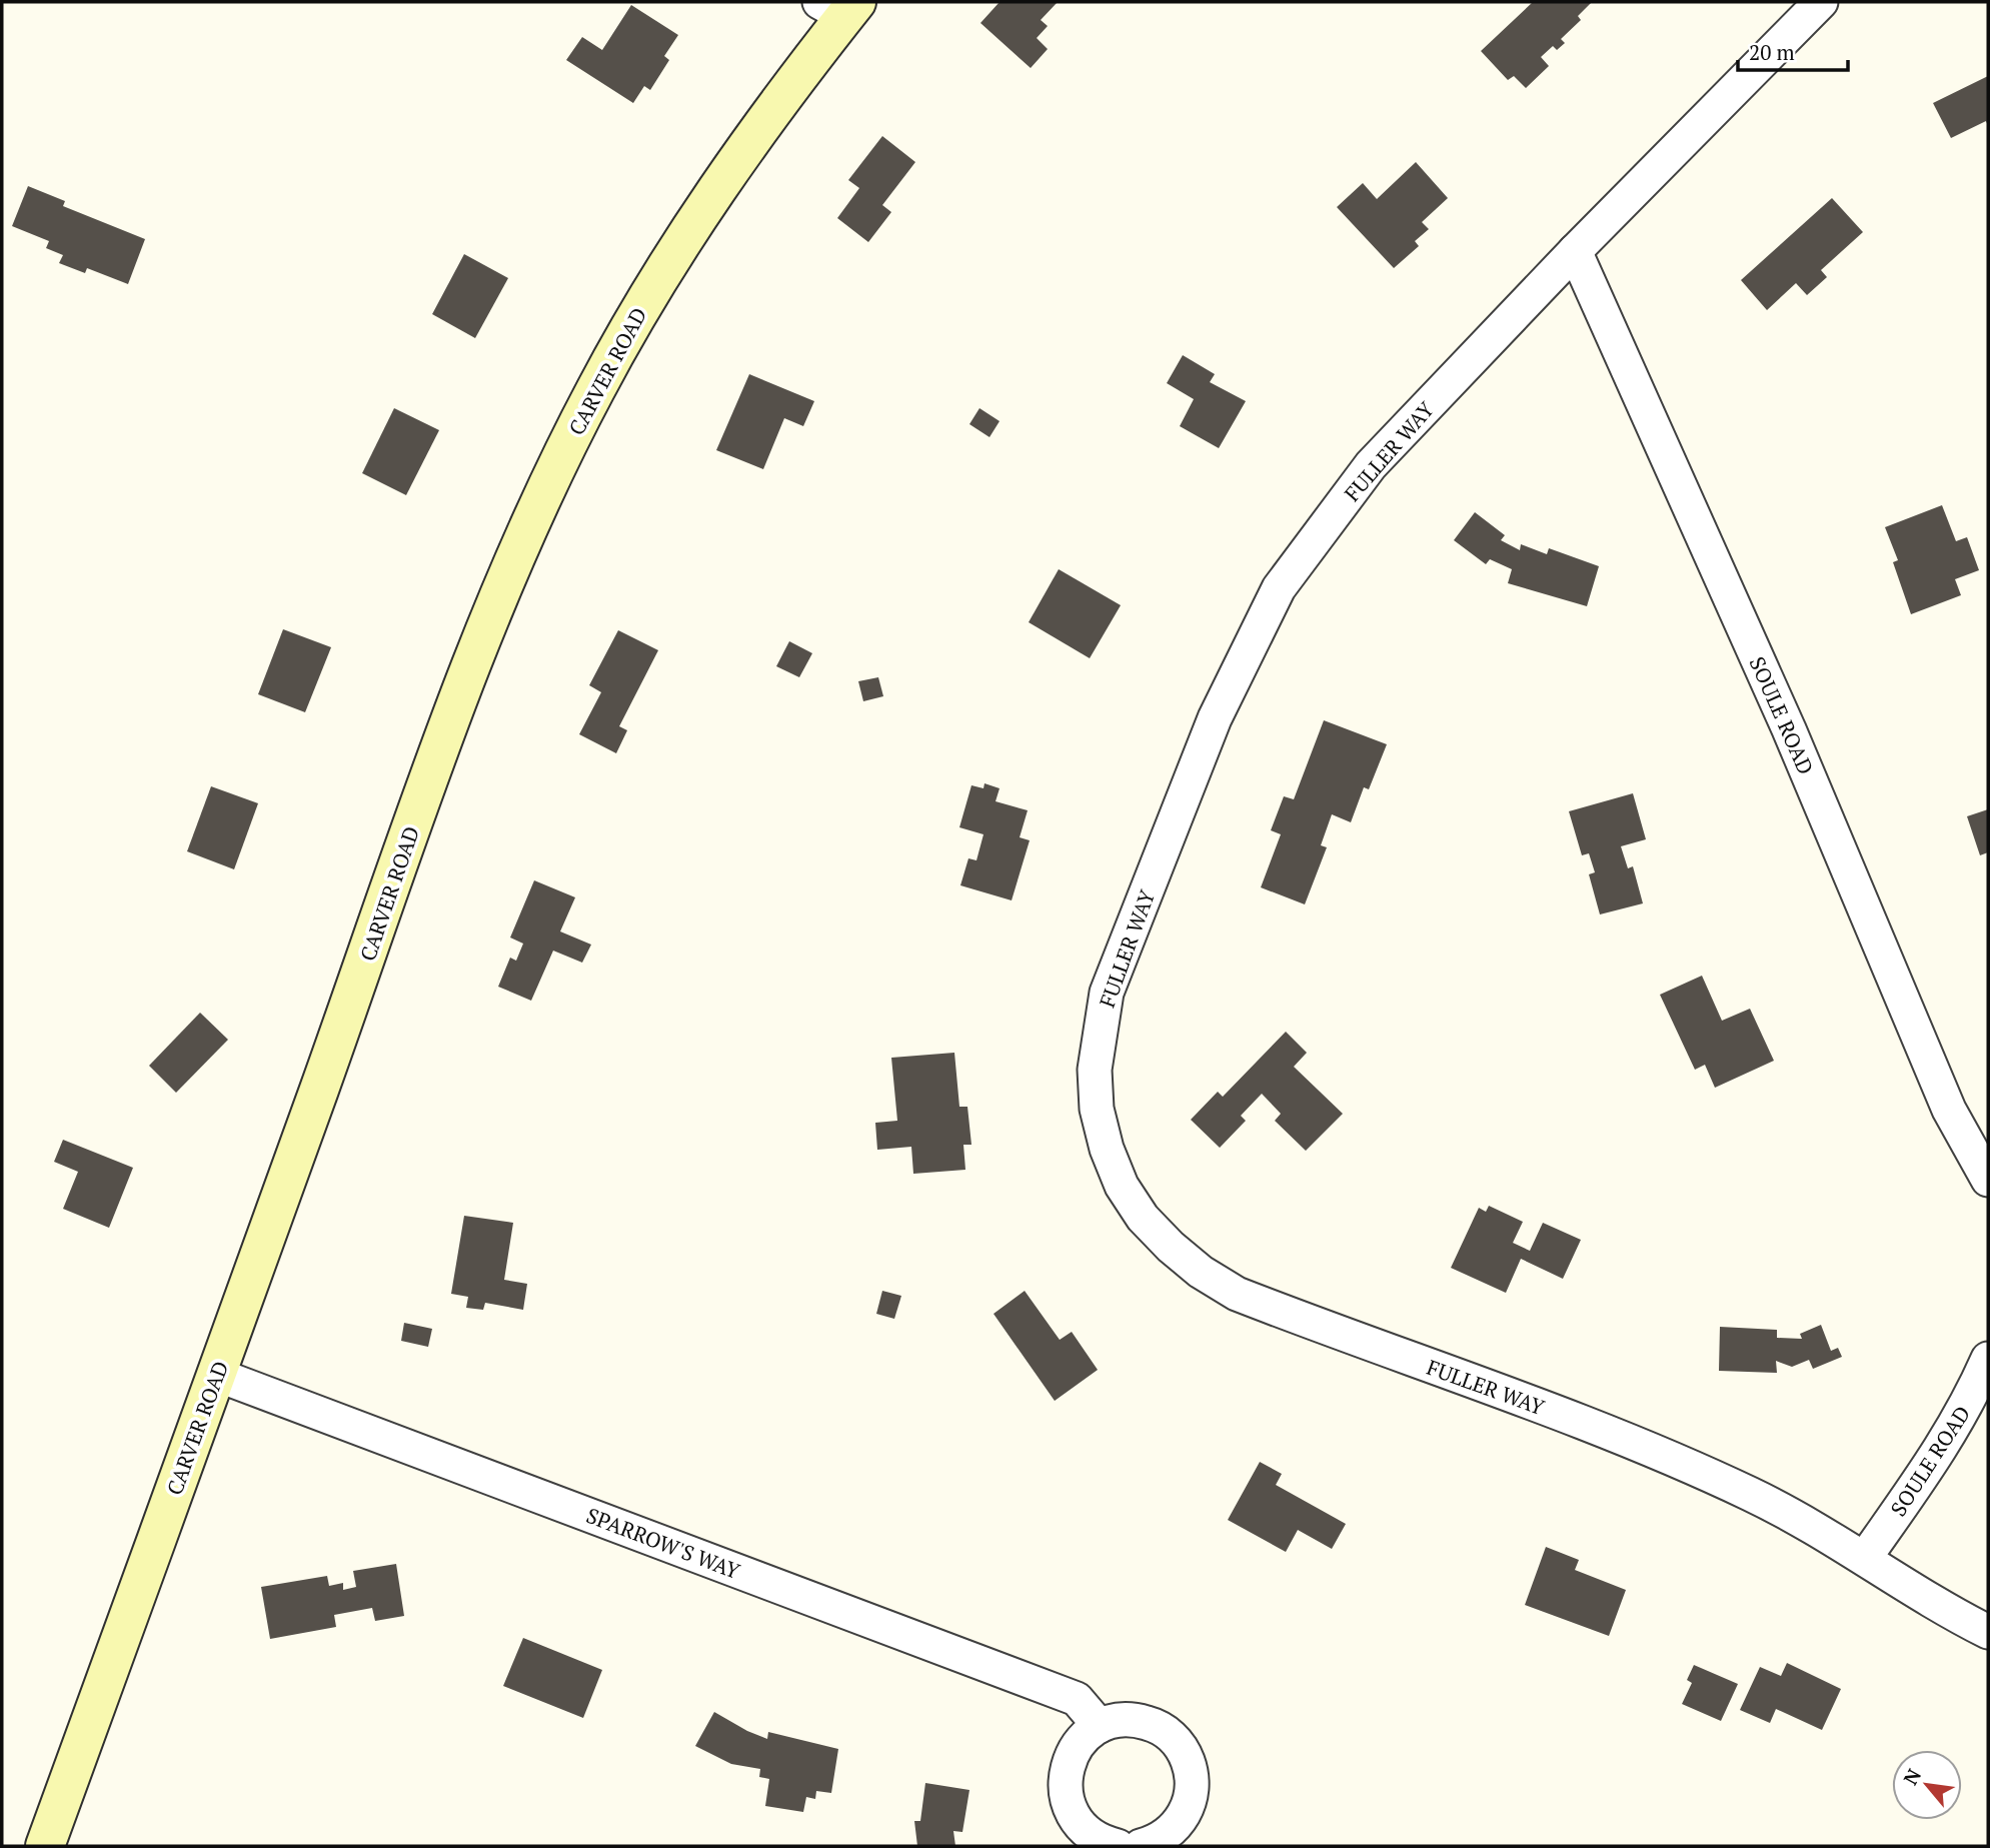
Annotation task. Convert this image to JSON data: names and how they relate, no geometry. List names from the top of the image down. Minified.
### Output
{"streets":{"street":["CARVER ROAD","FULLER WAY","SOULE ROAD","SPARROW'S WAY"]},"crossings":[["CARVER ROAD","SPARROW'S WAY"],["FULLER WAY","SOULE ROAD"]],"scale_bar":"20 m","north":"top left"}
